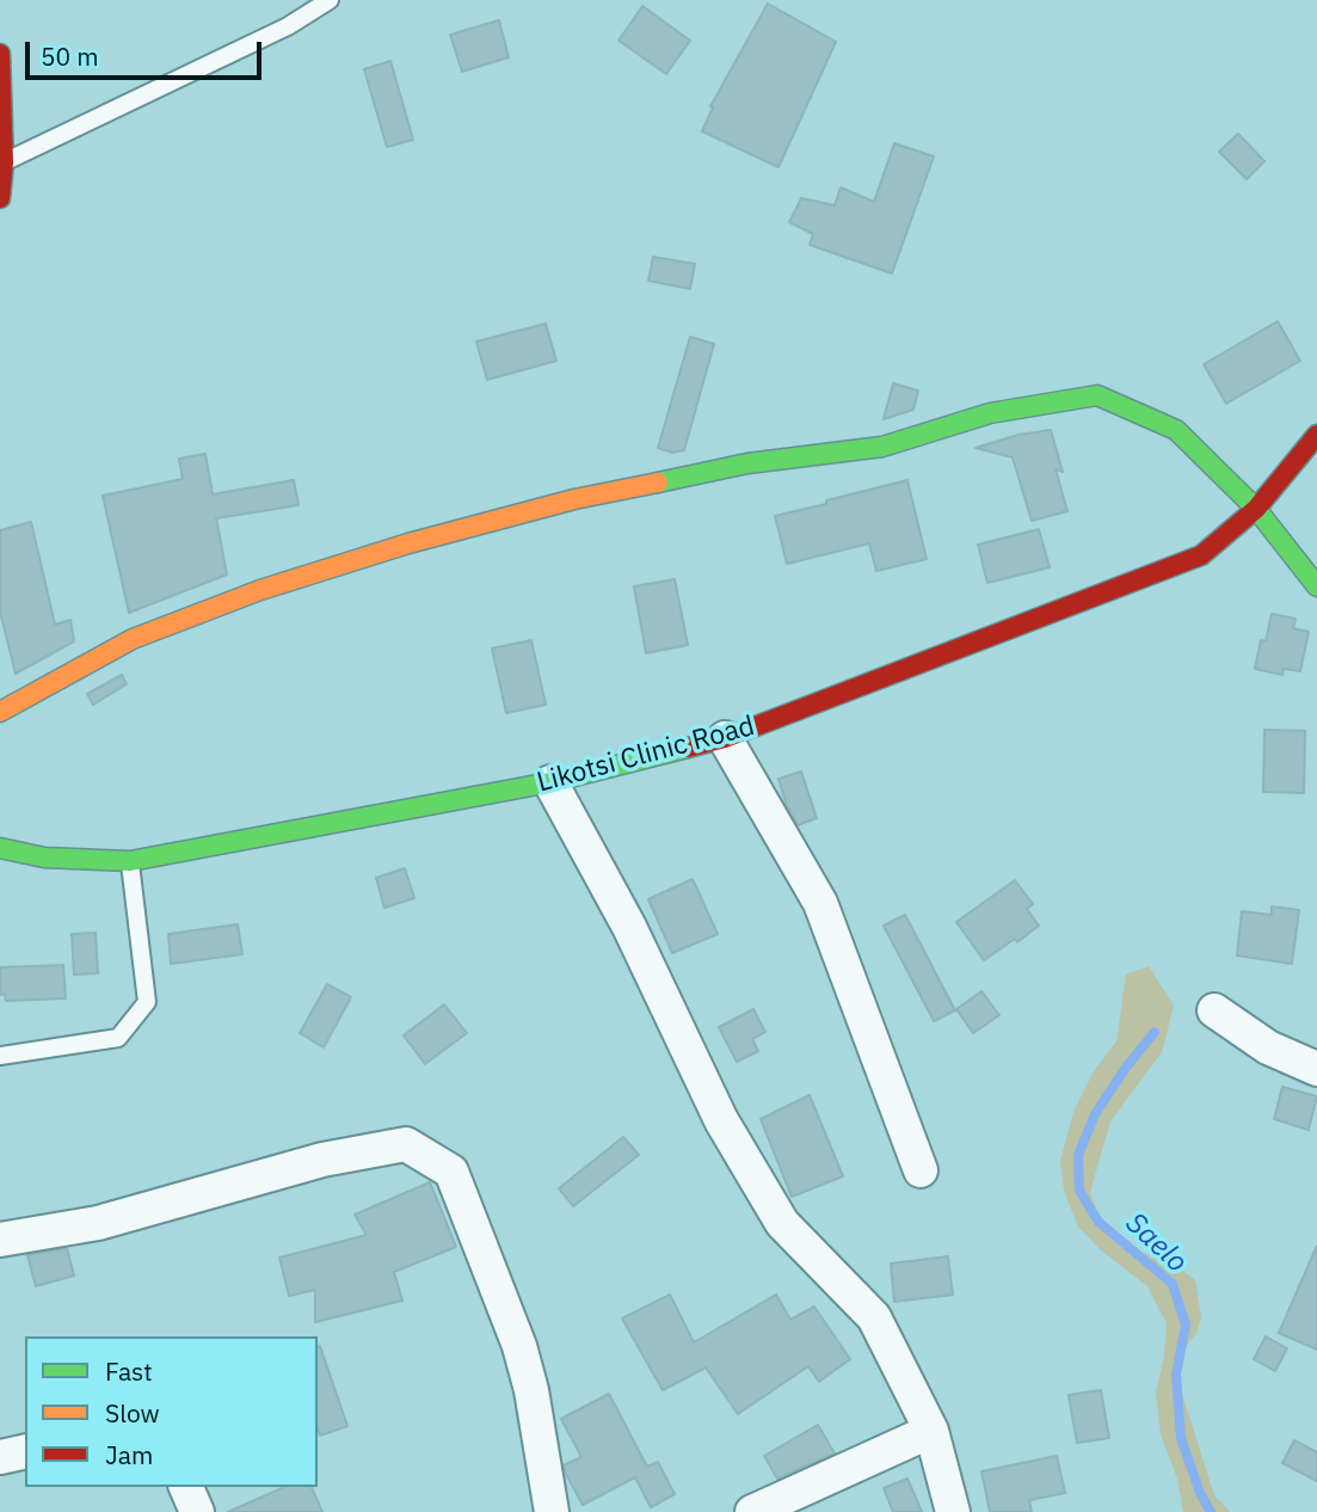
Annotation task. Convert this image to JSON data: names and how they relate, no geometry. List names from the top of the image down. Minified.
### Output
{"streets":{"street":["Likotsi Clinic Road"]},"water":["Saelo"],"legend":["Fast","Slow","Jam"],"scale_bar":"50 m"}
